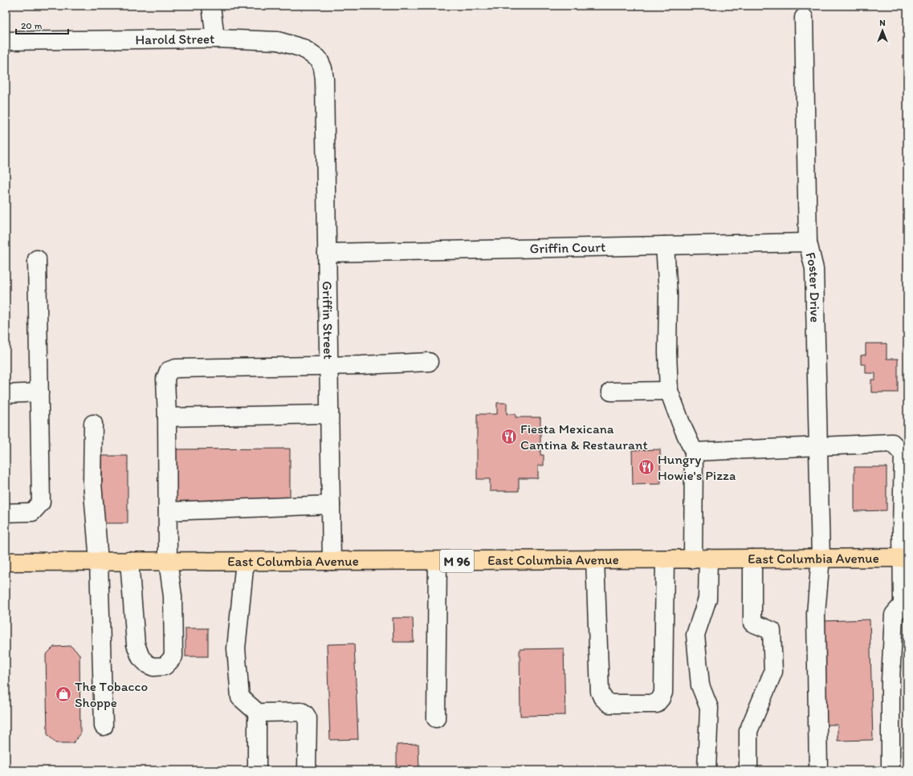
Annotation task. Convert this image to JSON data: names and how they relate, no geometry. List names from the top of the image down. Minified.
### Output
{"streets":{"main road":["East Columbia Avenue","M 96"],"street":["Harold Street","Griffin Court","Foster Drive","Griffin Street"]},"crossings":[["Harold Street","Griffin Street"],["Griffin Court","Foster Drive"],["Griffin Court","Griffin Street"],["Foster Drive","East Columbia Avenue"],["Griffin Street","East Columbia Avenue"]],"places":{"restaurant":["Fiesta Mexicana Cantina & Restaurant","Hungry Howie's Pizza"],"shop":["The Tobacco Shoppe"]},"scale_bar":"20 m","north":"top"}
